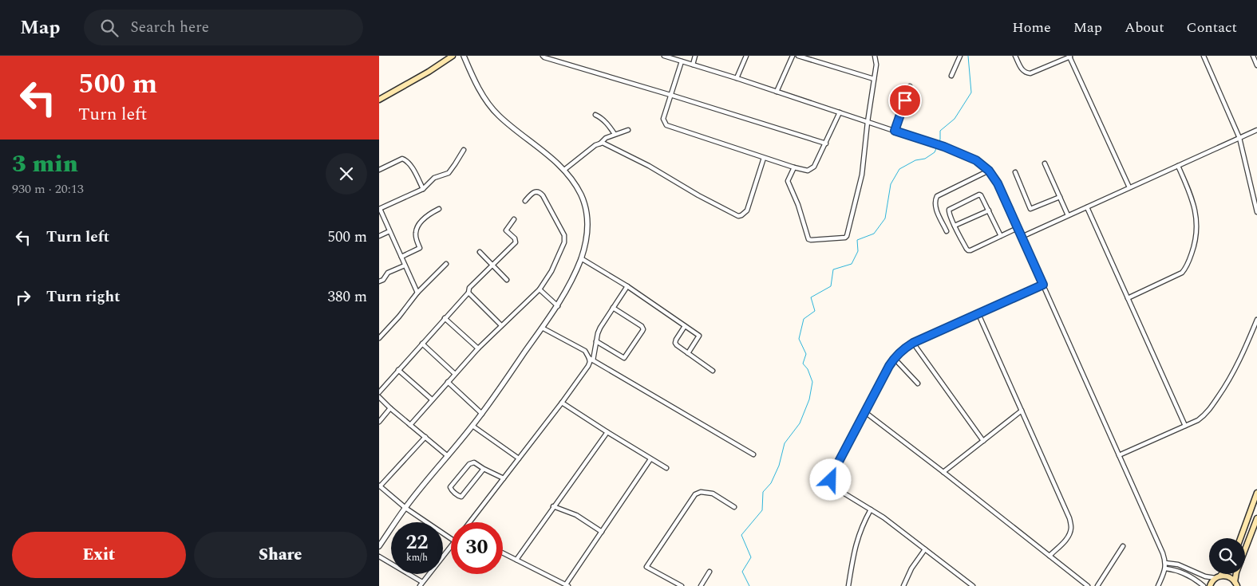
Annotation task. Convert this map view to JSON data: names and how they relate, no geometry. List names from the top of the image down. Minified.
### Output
{"page":{"header":"Map","search":"Search here","nav":["Home","Map","About","Contact"],"turn":["500 m","Turn left"],"heading":["3 min","930 m · 20:13"],"list":[{"name":"Turn left","value":"500 m"},{"name":"Turn right","value":"380 m"}],"speed":"22 km/h","limit":"30","buttons":["Exit","Share"]}}
